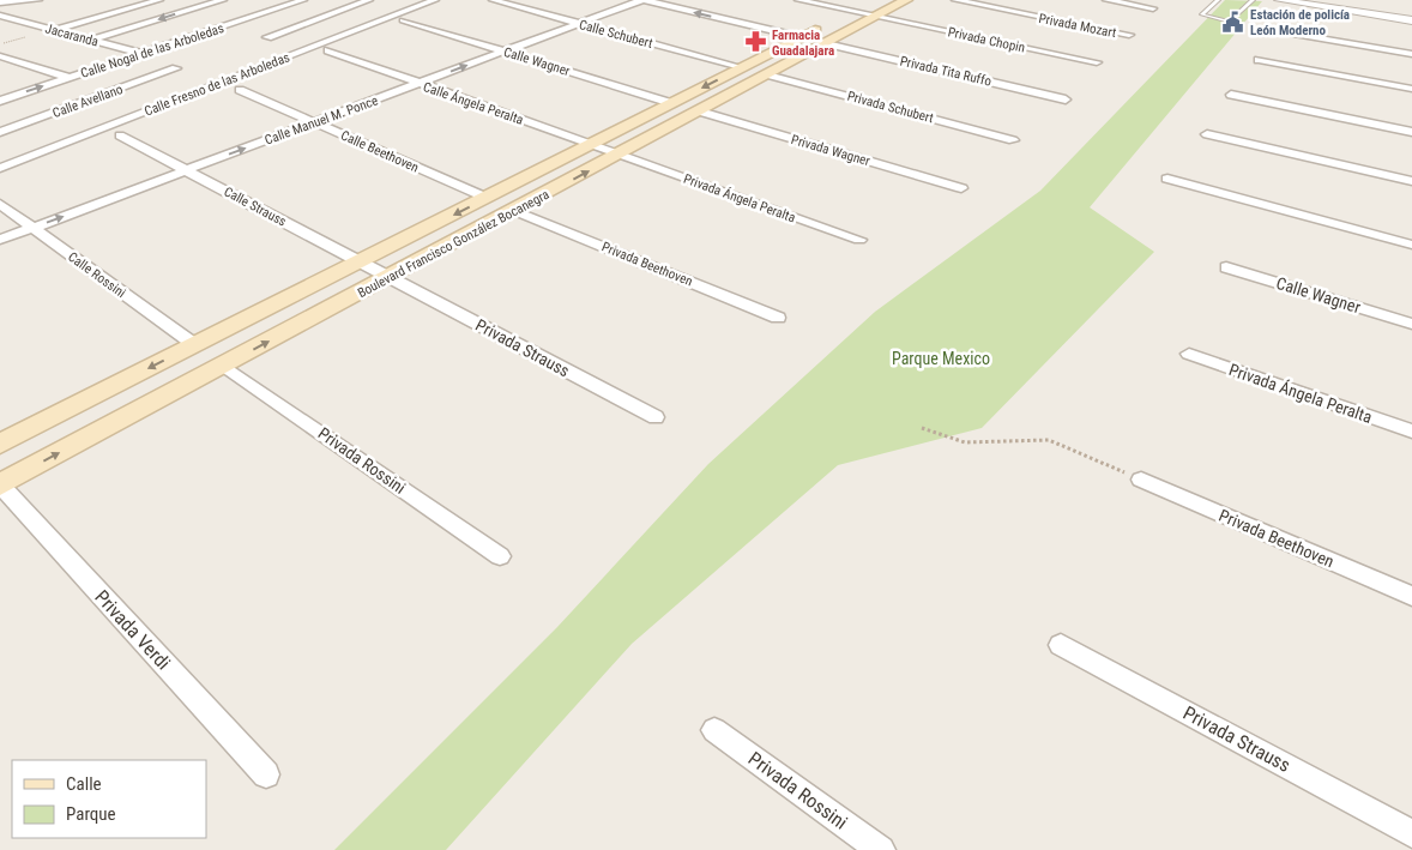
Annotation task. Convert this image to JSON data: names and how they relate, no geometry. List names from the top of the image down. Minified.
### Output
{"streets":{"main road":["Boulevard Francisco González Bocanegra"],"street":["Privada Mozart","Calle Schubert","Jacaranda","Privada Chopin","Calle Nogal de las Arboledas","Calle Wagner","Privada Tita Ruffo","Calle Fresno de las Arboledas","Calle Avellano","Calle Ángela Peralta","Privada Schubert","Calle Manuel M. Ponce","Privada Wagner","Calle Beethoven","Privada Ángela Peralta","Calle Strauss","Privada Beethoven","Calle Rossini","Privada Strauss","Privada Rossini","Privada Verdi"]},"crossings":[["Calle Schubert","Calle Manuel M. Ponce"],["Calle Schubert","Boulevard Francisco González Bocanegra"],["Jacaranda","Calle Nogal de las Arboledas"],["Privada Chopin","Boulevard Francisco González Bocanegra"],["Calle Wagner","Calle Manuel M. Ponce"],["Calle Wagner","Boulevard Francisco González Bocanegra"],["Privada Tita Ruffo","Boulevard Francisco González Bocanegra"],["Calle Ángela Peralta","Calle Manuel M. Ponce"],["Calle Ángela Peralta","Privada Ángela Peralta"],["Calle Ángela Peralta","Boulevard Francisco González Bocanegra"],["Privada Schubert","Boulevard Francisco González Bocanegra"],["Calle Manuel M. Ponce","Calle Beethoven"],["Calle Manuel M. Ponce","Calle Strauss"],["Calle Manuel M. Ponce","Calle Rossini"],["Privada Wagner","Boulevard Francisco González Bocanegra"],["Calle Beethoven","Boulevard Francisco González Bocanegra"],["Privada Ángela Peralta","Boulevard Francisco González Bocanegra"],["Calle Strauss","Boulevard Francisco González Bocanegra"],["Calle Strauss","Privada Strauss"],["Boulevard Francisco González Bocanegra","Privada Beethoven"],["Boulevard Francisco González Bocanegra","Calle Rossini"],["Boulevard Francisco González Bocanegra","Privada Strauss"],["Boulevard Francisco González Bocanegra","Privada Rossini"],["Boulevard Francisco González Bocanegra","Privada Verdi"]],"parks":["Parque Mexico"],"places":{"public building":["Estación de policía León Moderno"],"pharmacy":["Farmacia Guadalajara"]},"legend":["Calle","Parque"]}
